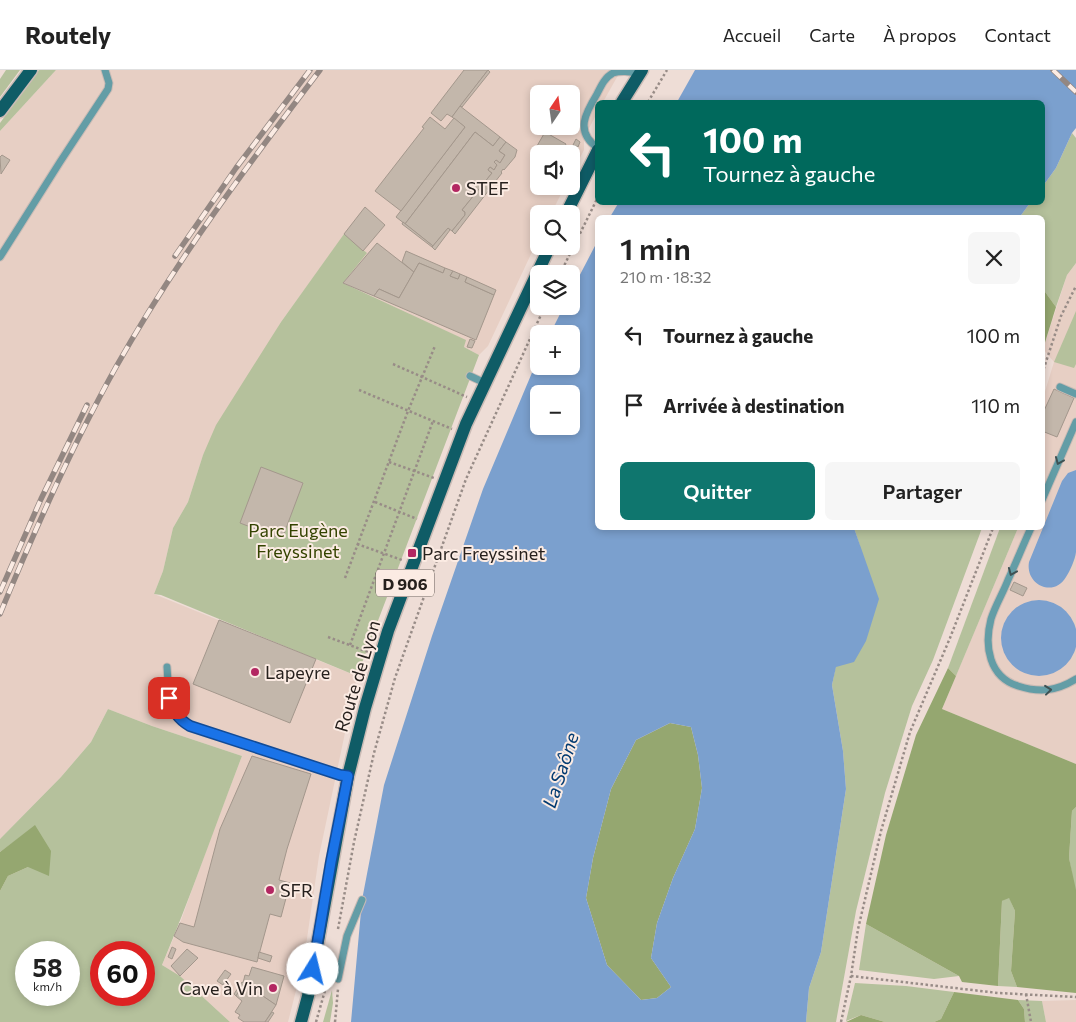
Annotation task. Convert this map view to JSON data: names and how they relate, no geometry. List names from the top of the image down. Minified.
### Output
{"streets":{"main road":["D 906","Route de Lyon"]},"water":["La Saône"],"parks":["Parc Eugène Freyssinet"],"places":{"other":["STEF","Lapeyre","SFR","Cave à Vin"],"transit":["Parc Freyssinet"]},"north":"top","page":{"header":"Routely","nav":["Accueil","Carte","À propos","Contact"],"map_buttons":["+","−"],"turn":["100 m","Tournez à gauche"],"heading":["1 min","210 m · 18:32"],"list":[{"name":"Tournez à gauche","value":"100 m"},{"name":"Arrivée à destination","value":"110 m"}],"buttons":["Quitter","Partager"],"speed":"58 km/h","limit":"60"}}
